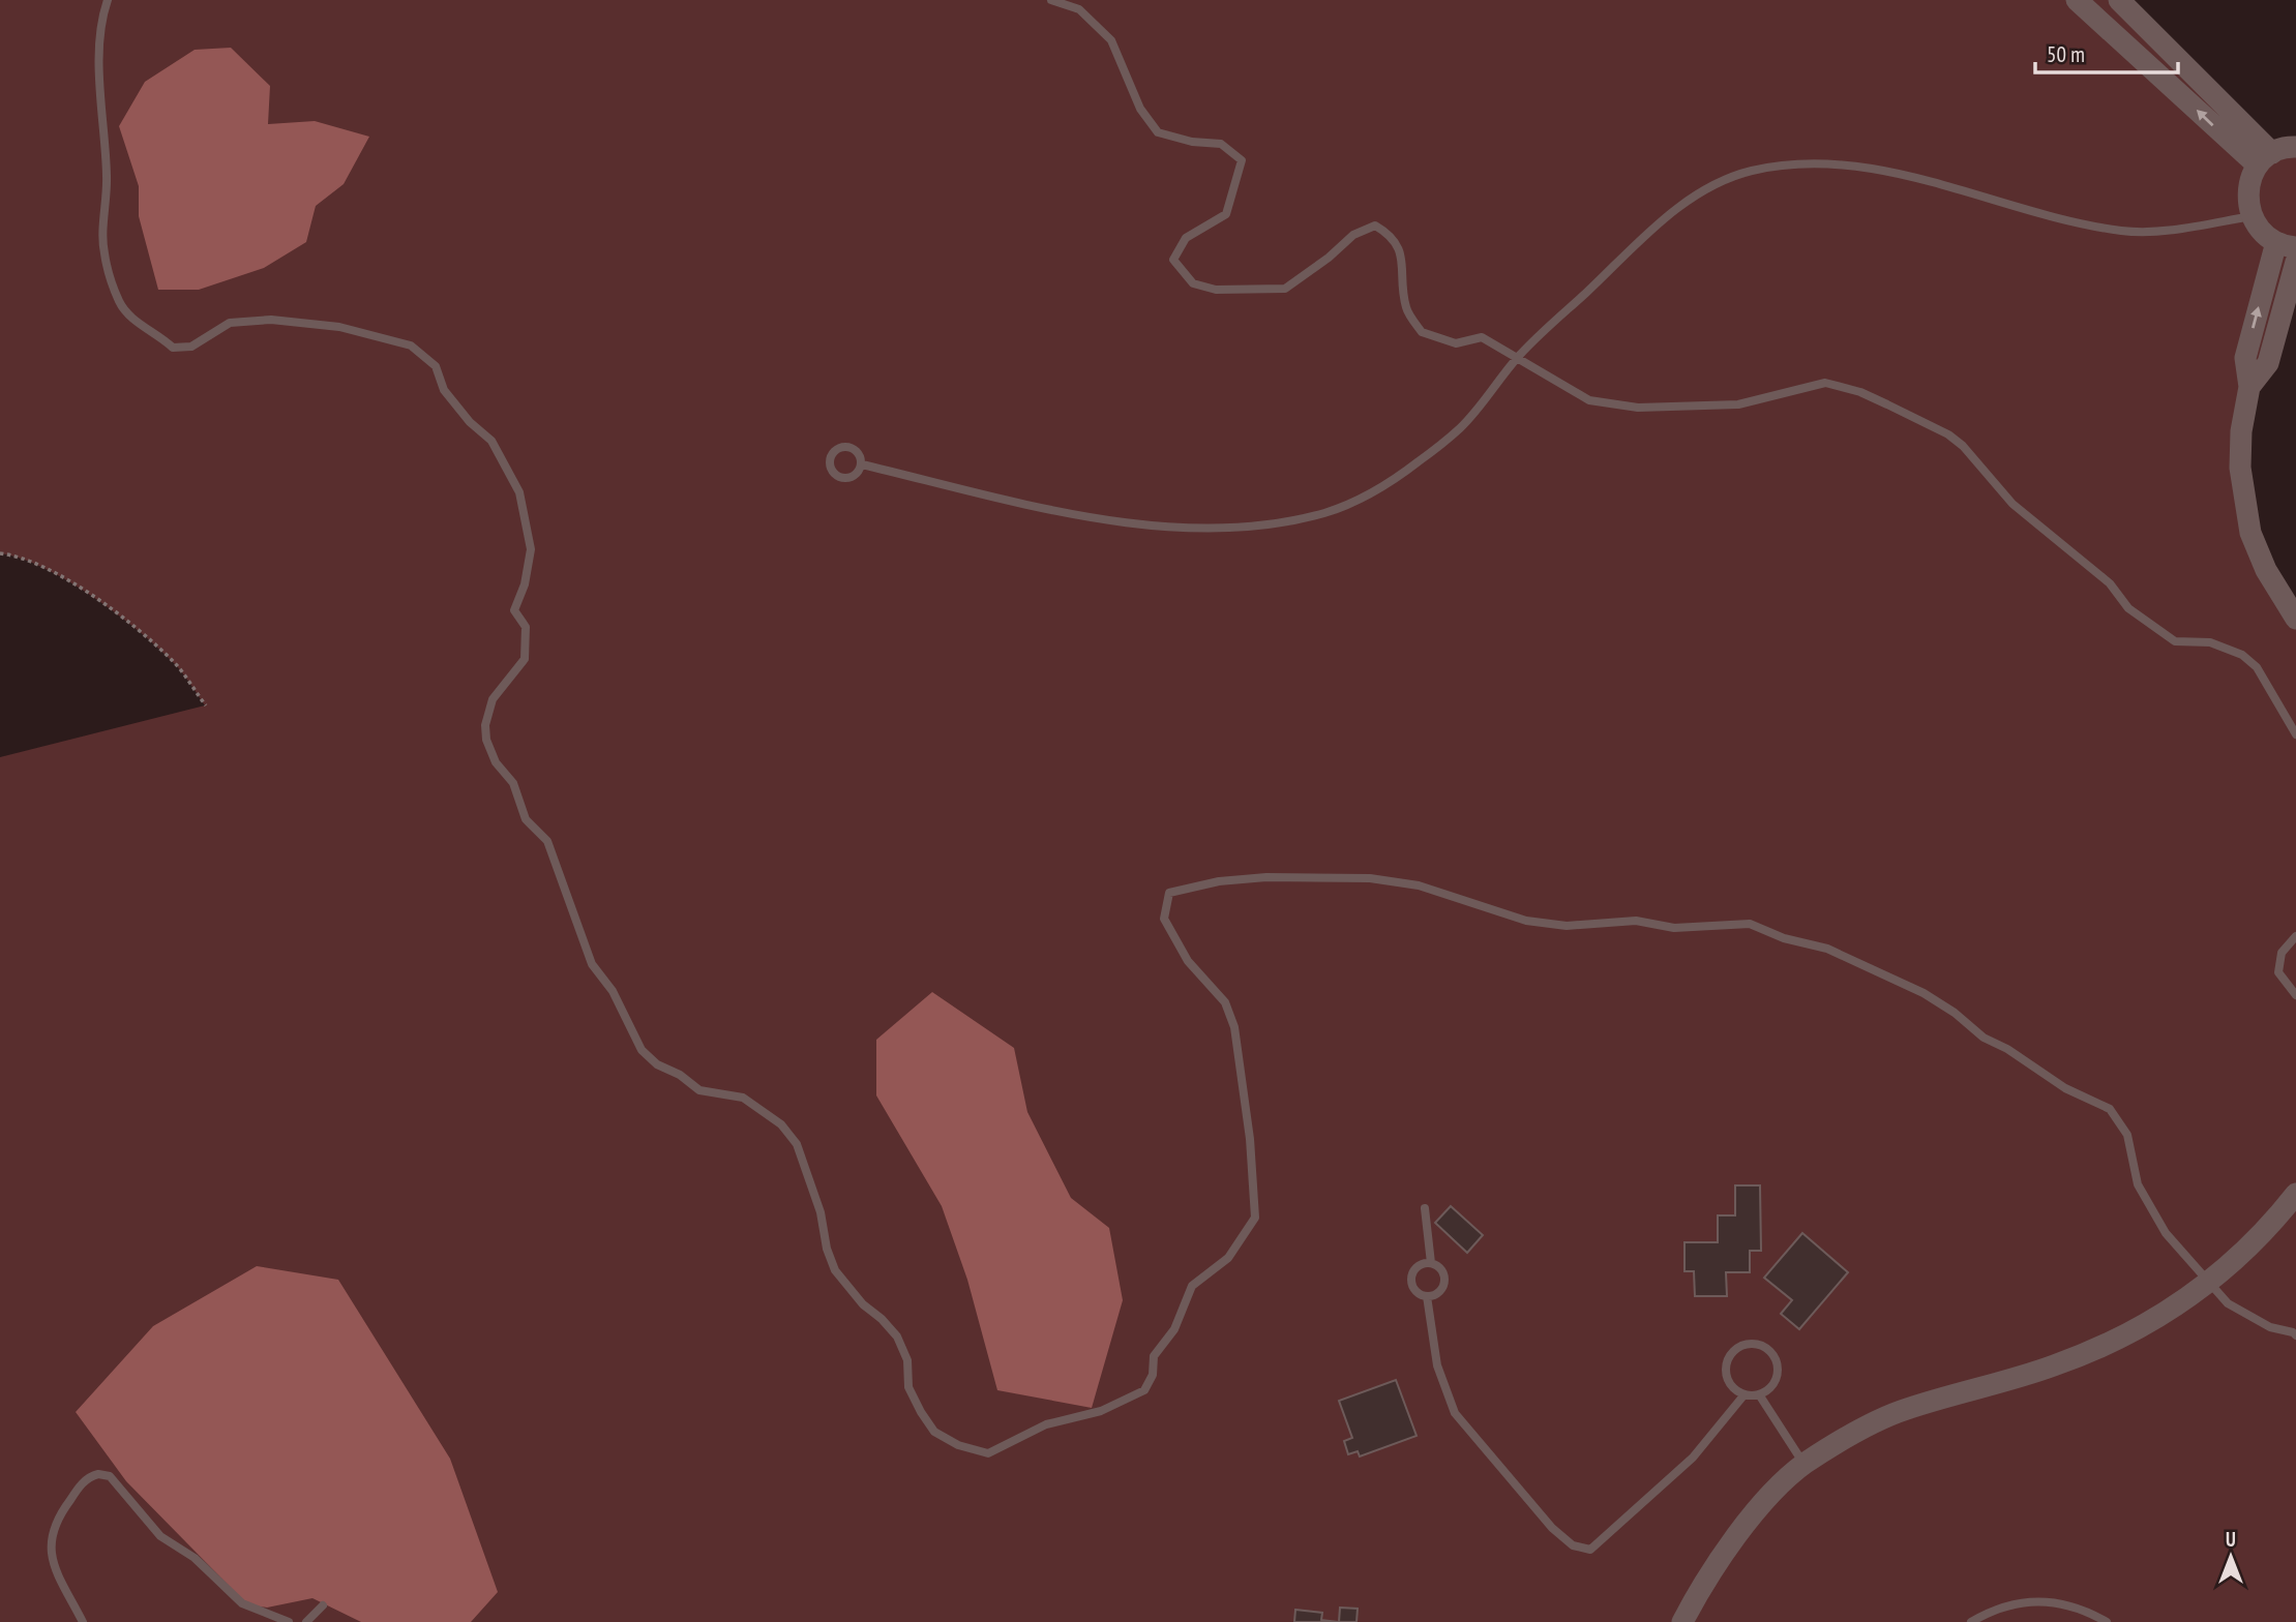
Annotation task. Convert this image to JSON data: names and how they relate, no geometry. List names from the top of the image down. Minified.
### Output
{"scale_bar":"50 m","north":"top"}
